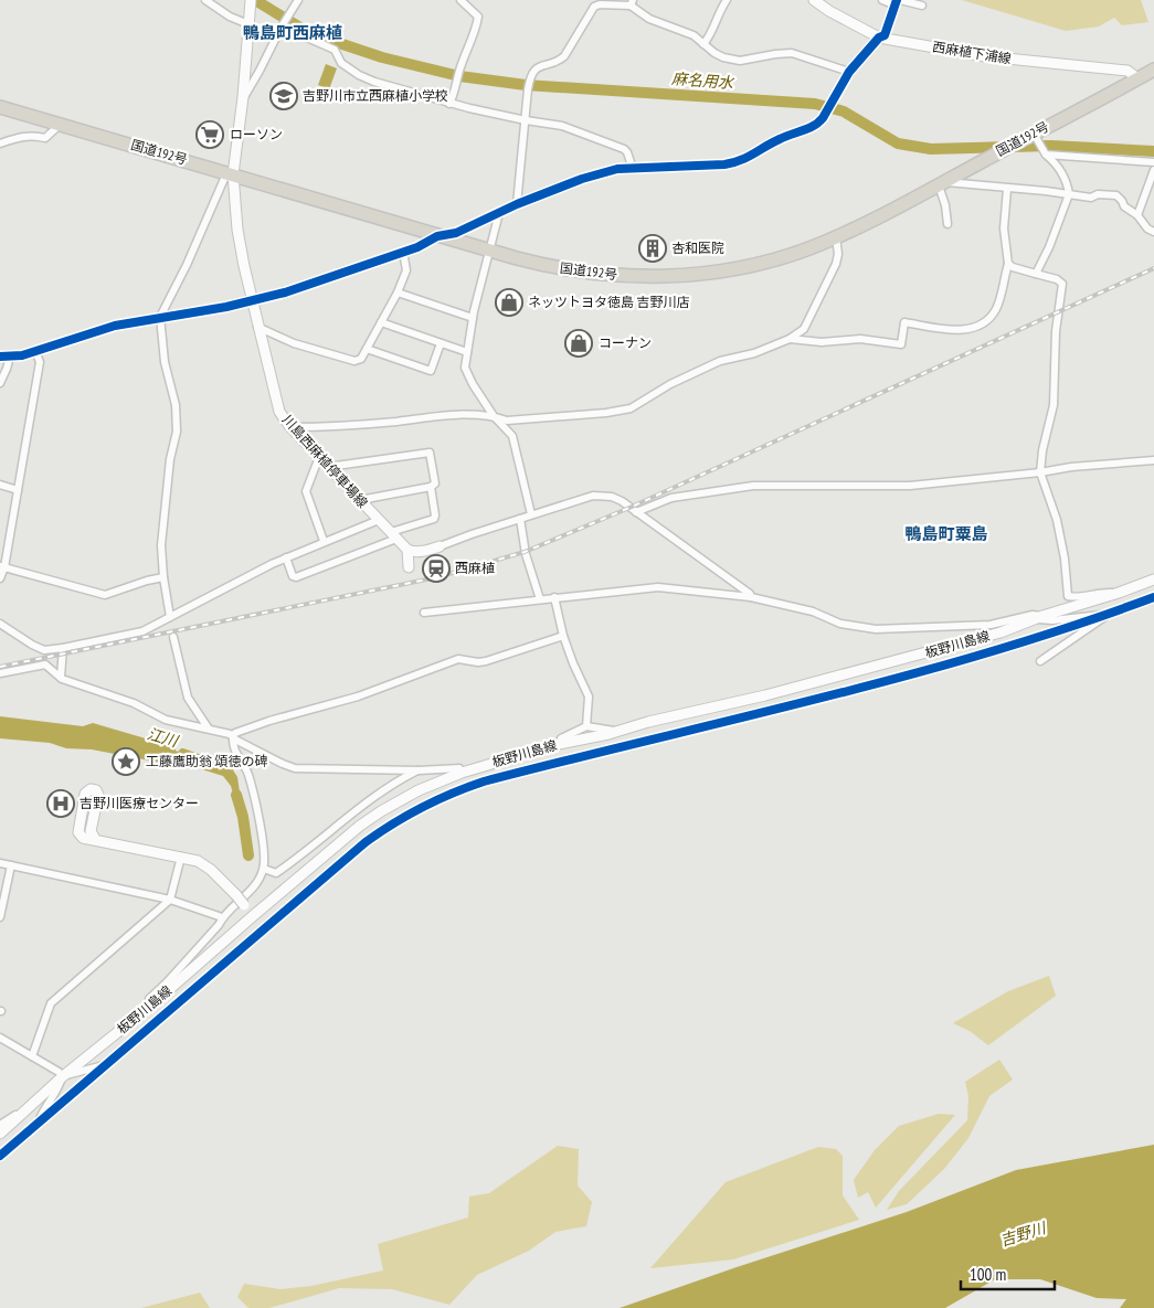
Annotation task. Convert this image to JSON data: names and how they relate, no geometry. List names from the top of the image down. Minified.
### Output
{"streets":{"highway":["国道192号"],"main road":["西麻植下浦線","川島西麻植停車場線","板野川島線"]},"crossings":[["西麻植下浦線","国道192号"],["国道192号","川島西麻植停車場線"]],"districts":["鴨島町西麻植","鴨島町粟島"],"water":["麻名用水","江川","吉野川"],"places":{"school or university":["吉野川市立西麻植小学校"],"supermarket":["ローソン"],"building":["杏和医院"],"shop":["ネッツトヨタ徳島 吉野川店","コーナン"],"station":["西麻植"],"place":["工藤鷹助翁 頌徳の碑"],"hospital":["吉野川医療センター"]},"scale_bar":"100 m"}
